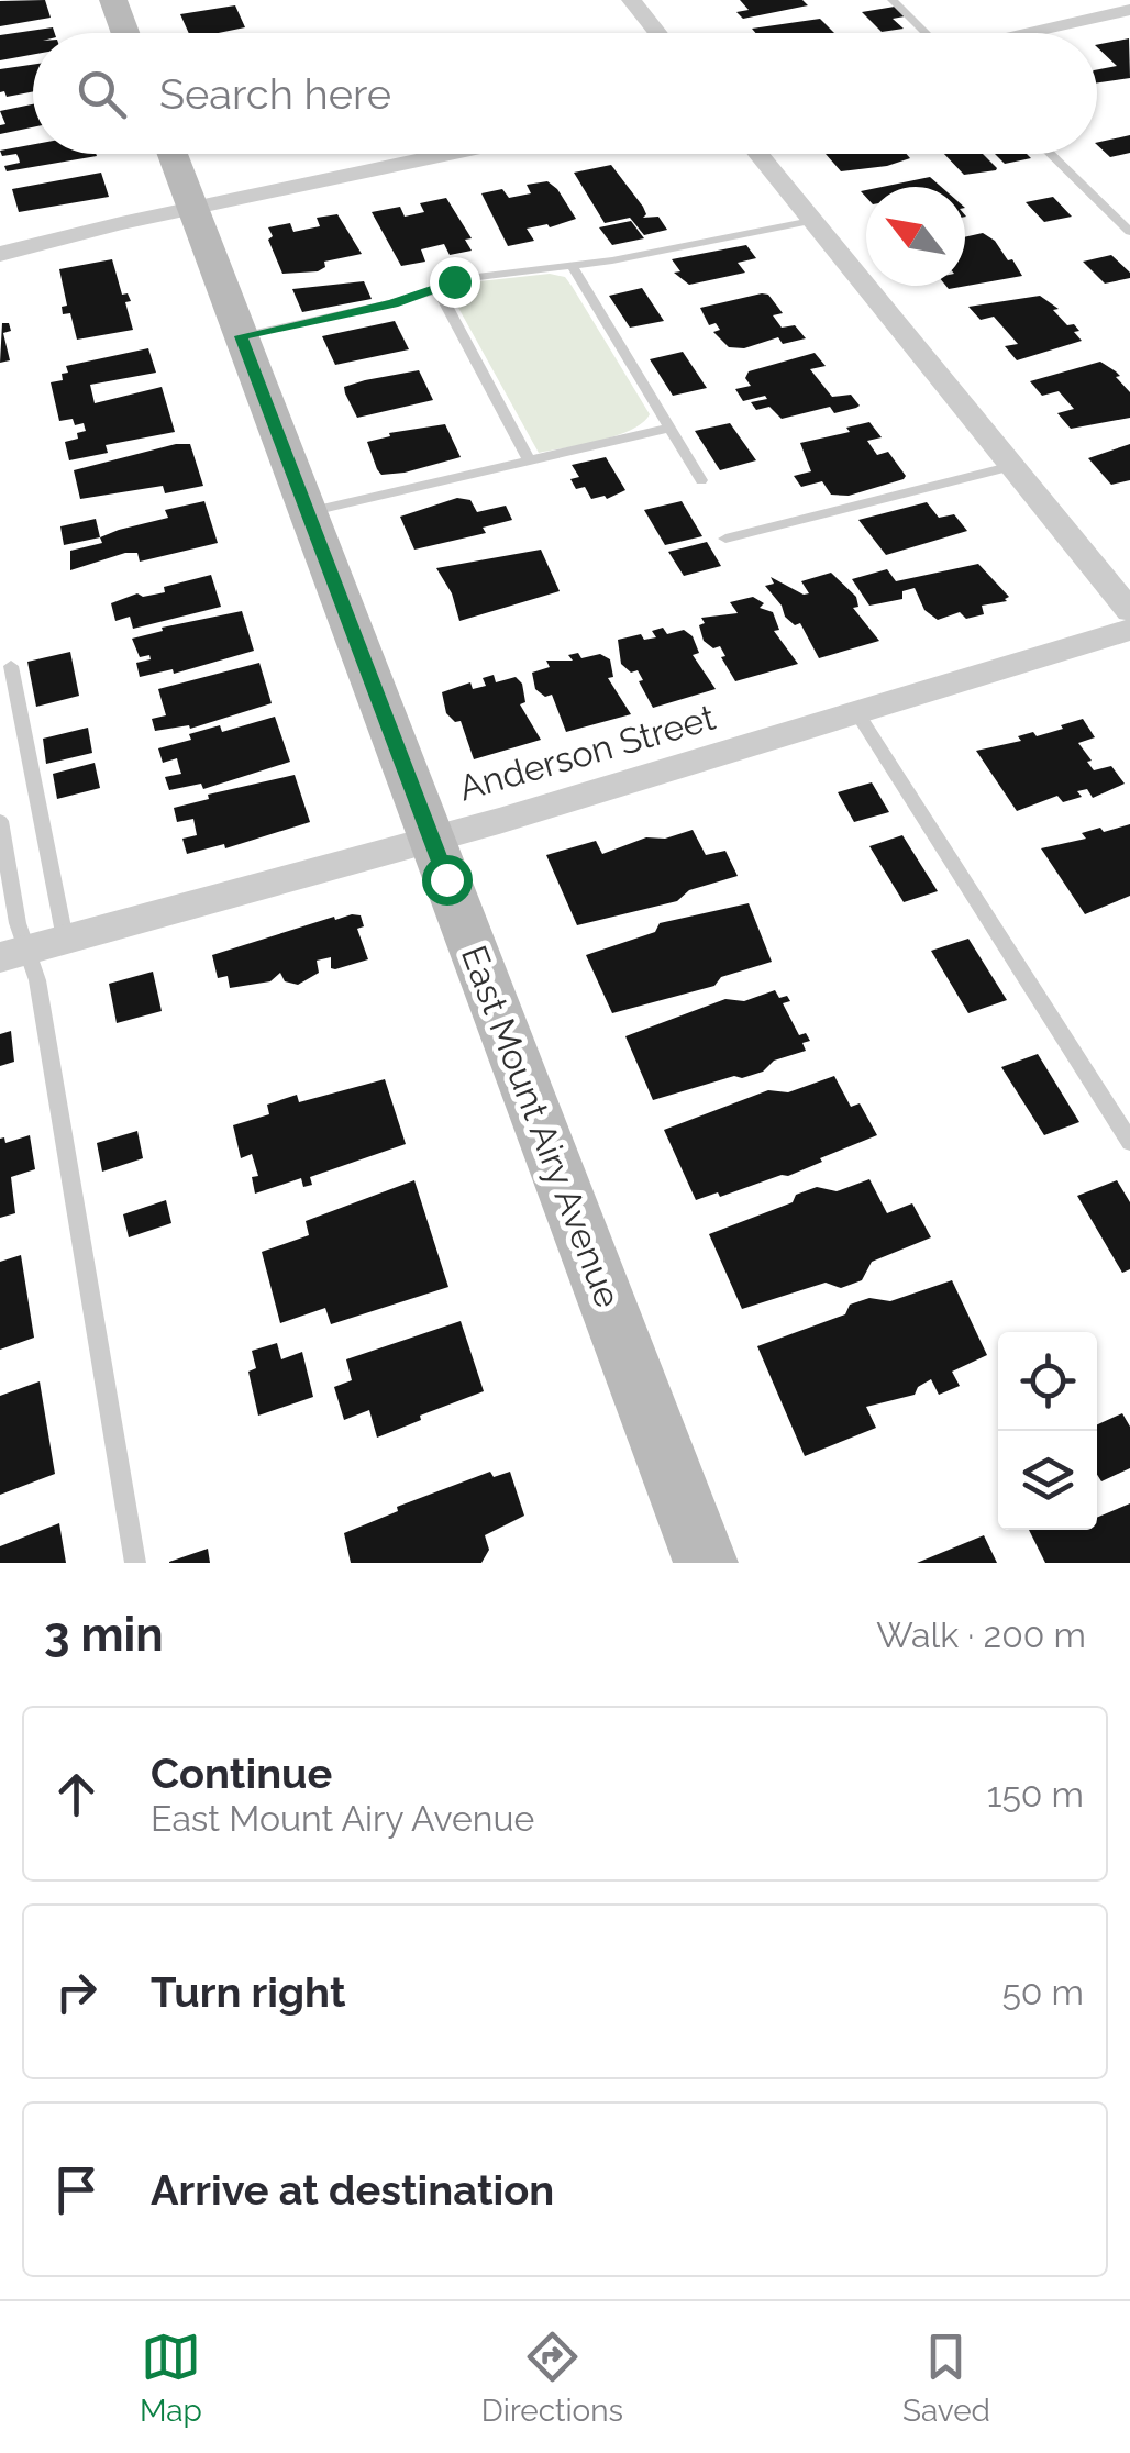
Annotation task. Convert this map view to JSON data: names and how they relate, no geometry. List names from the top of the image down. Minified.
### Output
{"streets":{"main road":["East Mount Airy Avenue"],"street":["Anderson Street"]},"crossings":[["Anderson Street","East Mount Airy Avenue"]],"north":"top left","page":{"search":"Search here","heading":["3 min","Walk · 200 m"],"list":[["Continue","East Mount Airy Avenue","150 m"],["Turn right","50 m"],"Arrive at destination"],"nav":["Map","Directions","Saved"]}}
